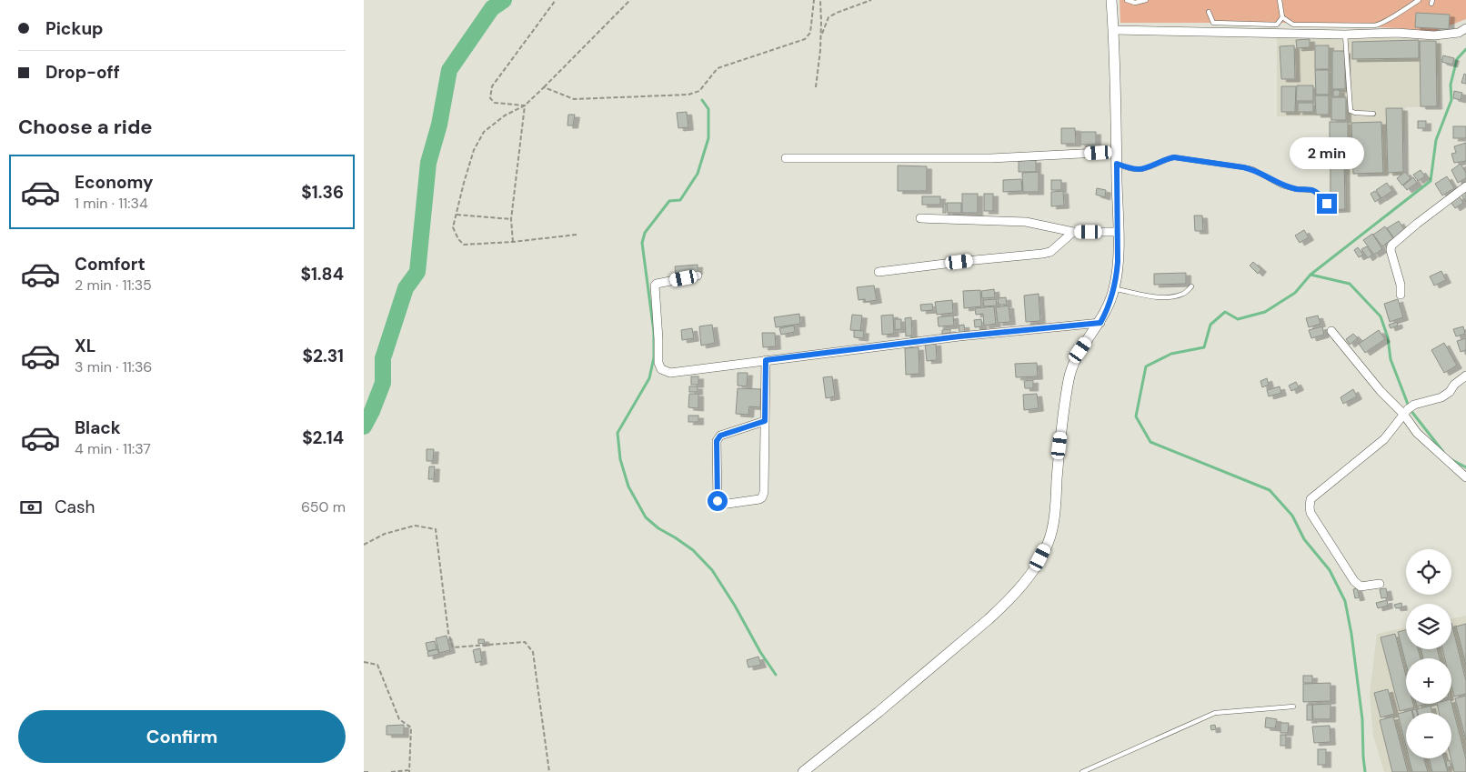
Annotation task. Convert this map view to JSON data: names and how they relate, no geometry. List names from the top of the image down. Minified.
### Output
{"page":{"banner":["Pickup","Drop-off"],"heading":"Choose a ride","bubble":"2 min","list":[{"name":"Economy","note":"1 min · 11:34","value":"$1.36"},{"name":"Comfort","note":"2 min · 11:35","value":"$1.84"},{"name":"XL","note":"3 min · 11:36","value":"$2.31"},{"name":"Black","note":"4 min · 11:37","value":"$2.14"}],"pay":["Cash","650 m"],"map_buttons":["+","−"],"buttons":"Confirm"}}
